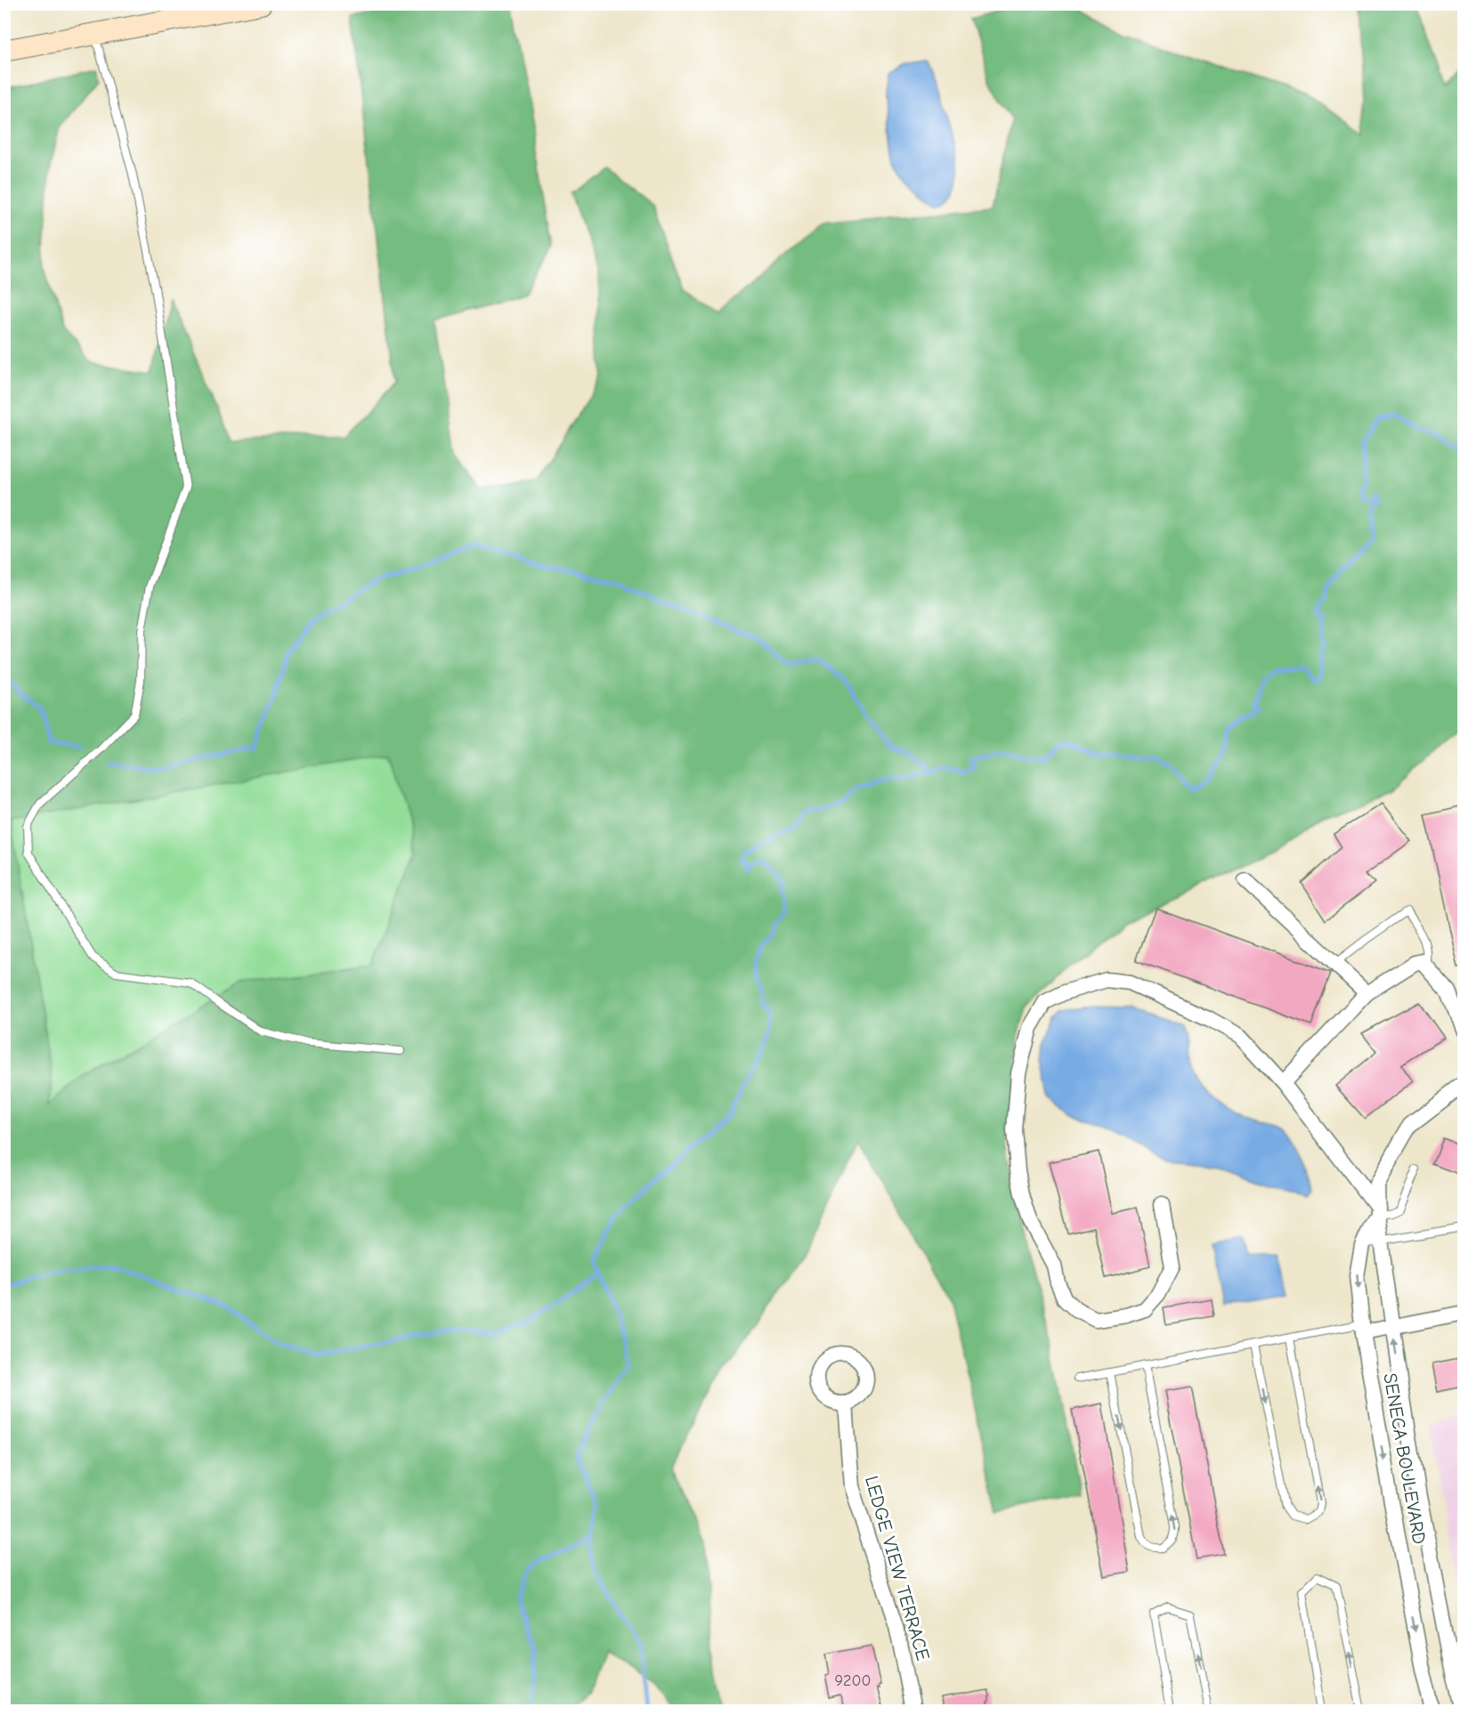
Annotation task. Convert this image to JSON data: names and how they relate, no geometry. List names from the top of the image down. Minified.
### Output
{"streets":{"street":["SENECA BOULEVARD","LEDGE VIEW TERRACE"]},"house_numbers":["9200"]}
